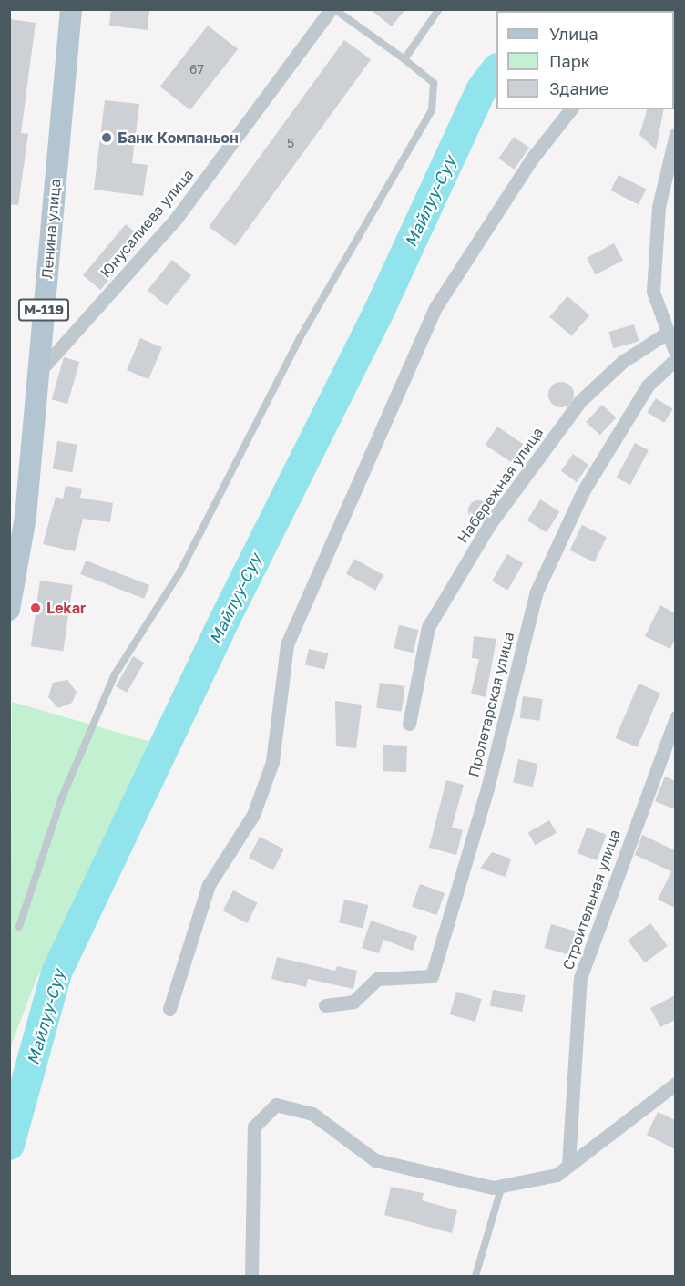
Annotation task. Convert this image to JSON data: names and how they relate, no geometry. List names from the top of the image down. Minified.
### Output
{"streets":{"main road":["Ленина улица","М-119"],"street":["Юнусалиева улица","Набережная улица","Пролетарская улица","Строительная улица"]},"crossings":[["Юнусалиева улица","Ленина улица"]],"water":["Майлуу-Суу"],"places":["Банк Компаньон","Lekar"],"house_numbers":["67","5"],"legend":["Улица","Парк","Здание"]}
